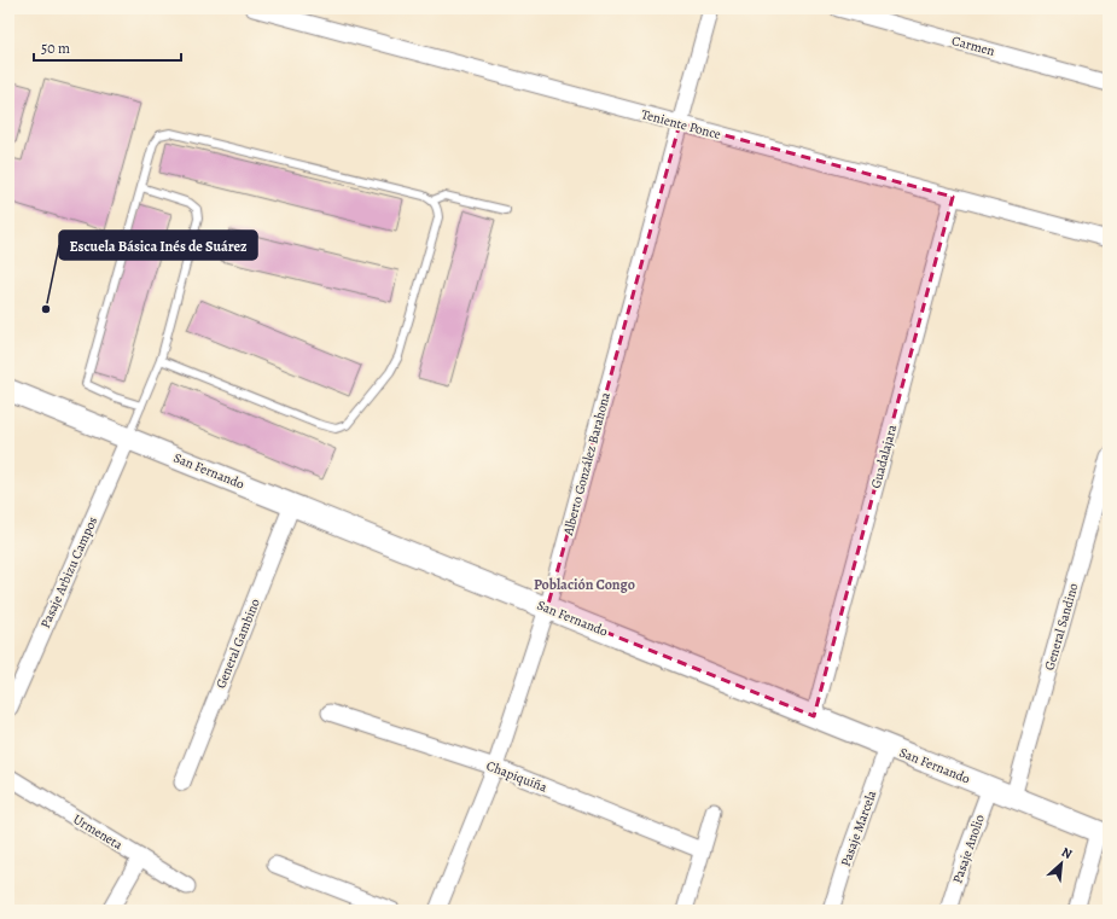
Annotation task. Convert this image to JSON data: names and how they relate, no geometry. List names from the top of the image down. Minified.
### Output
{"streets":{"street":["Carmen","Teniente Ponce","Guadalajara","Alberto González Barahona","San Fernando","Pasaje Arbizu Campos","General Sandino","General Gambino","Chapiquiña","Pasaje Marcela","Urmeneta","Pasaje Anolio"]},"crossings":[["Teniente Ponce","Guadalajara"],["Teniente Ponce","Alberto González Barahona"],["Guadalajara","San Fernando"],["Alberto González Barahona","San Fernando"],["Alberto González Barahona","Chapiquiña"],["San Fernando","Pasaje Arbizu Campos"],["San Fernando","General Sandino"],["San Fernando","General Gambino"],["San Fernando","Pasaje Marcela"],["San Fernando","Pasaje Anolio"]],"districts":["Población Congo"],"places":["Escuela Básica Inés de Suárez"],"scale_bar":"50 m","north":"top right"}
